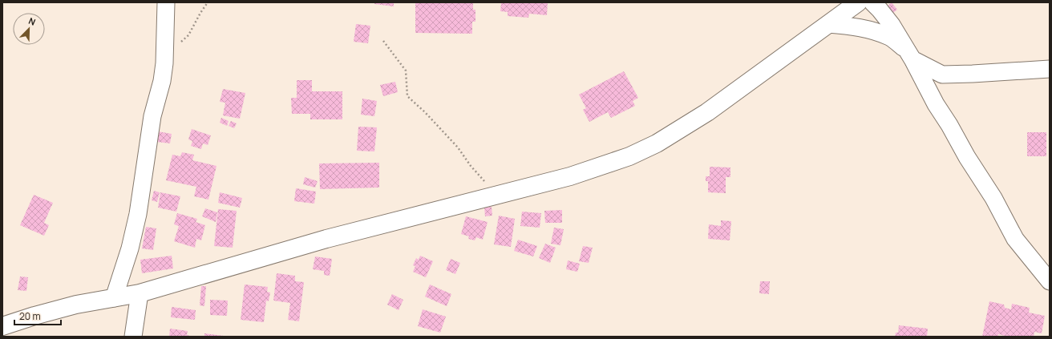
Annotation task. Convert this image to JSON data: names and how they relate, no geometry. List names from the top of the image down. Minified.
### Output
{"scale_bar":"20 m","north":"top right"}
